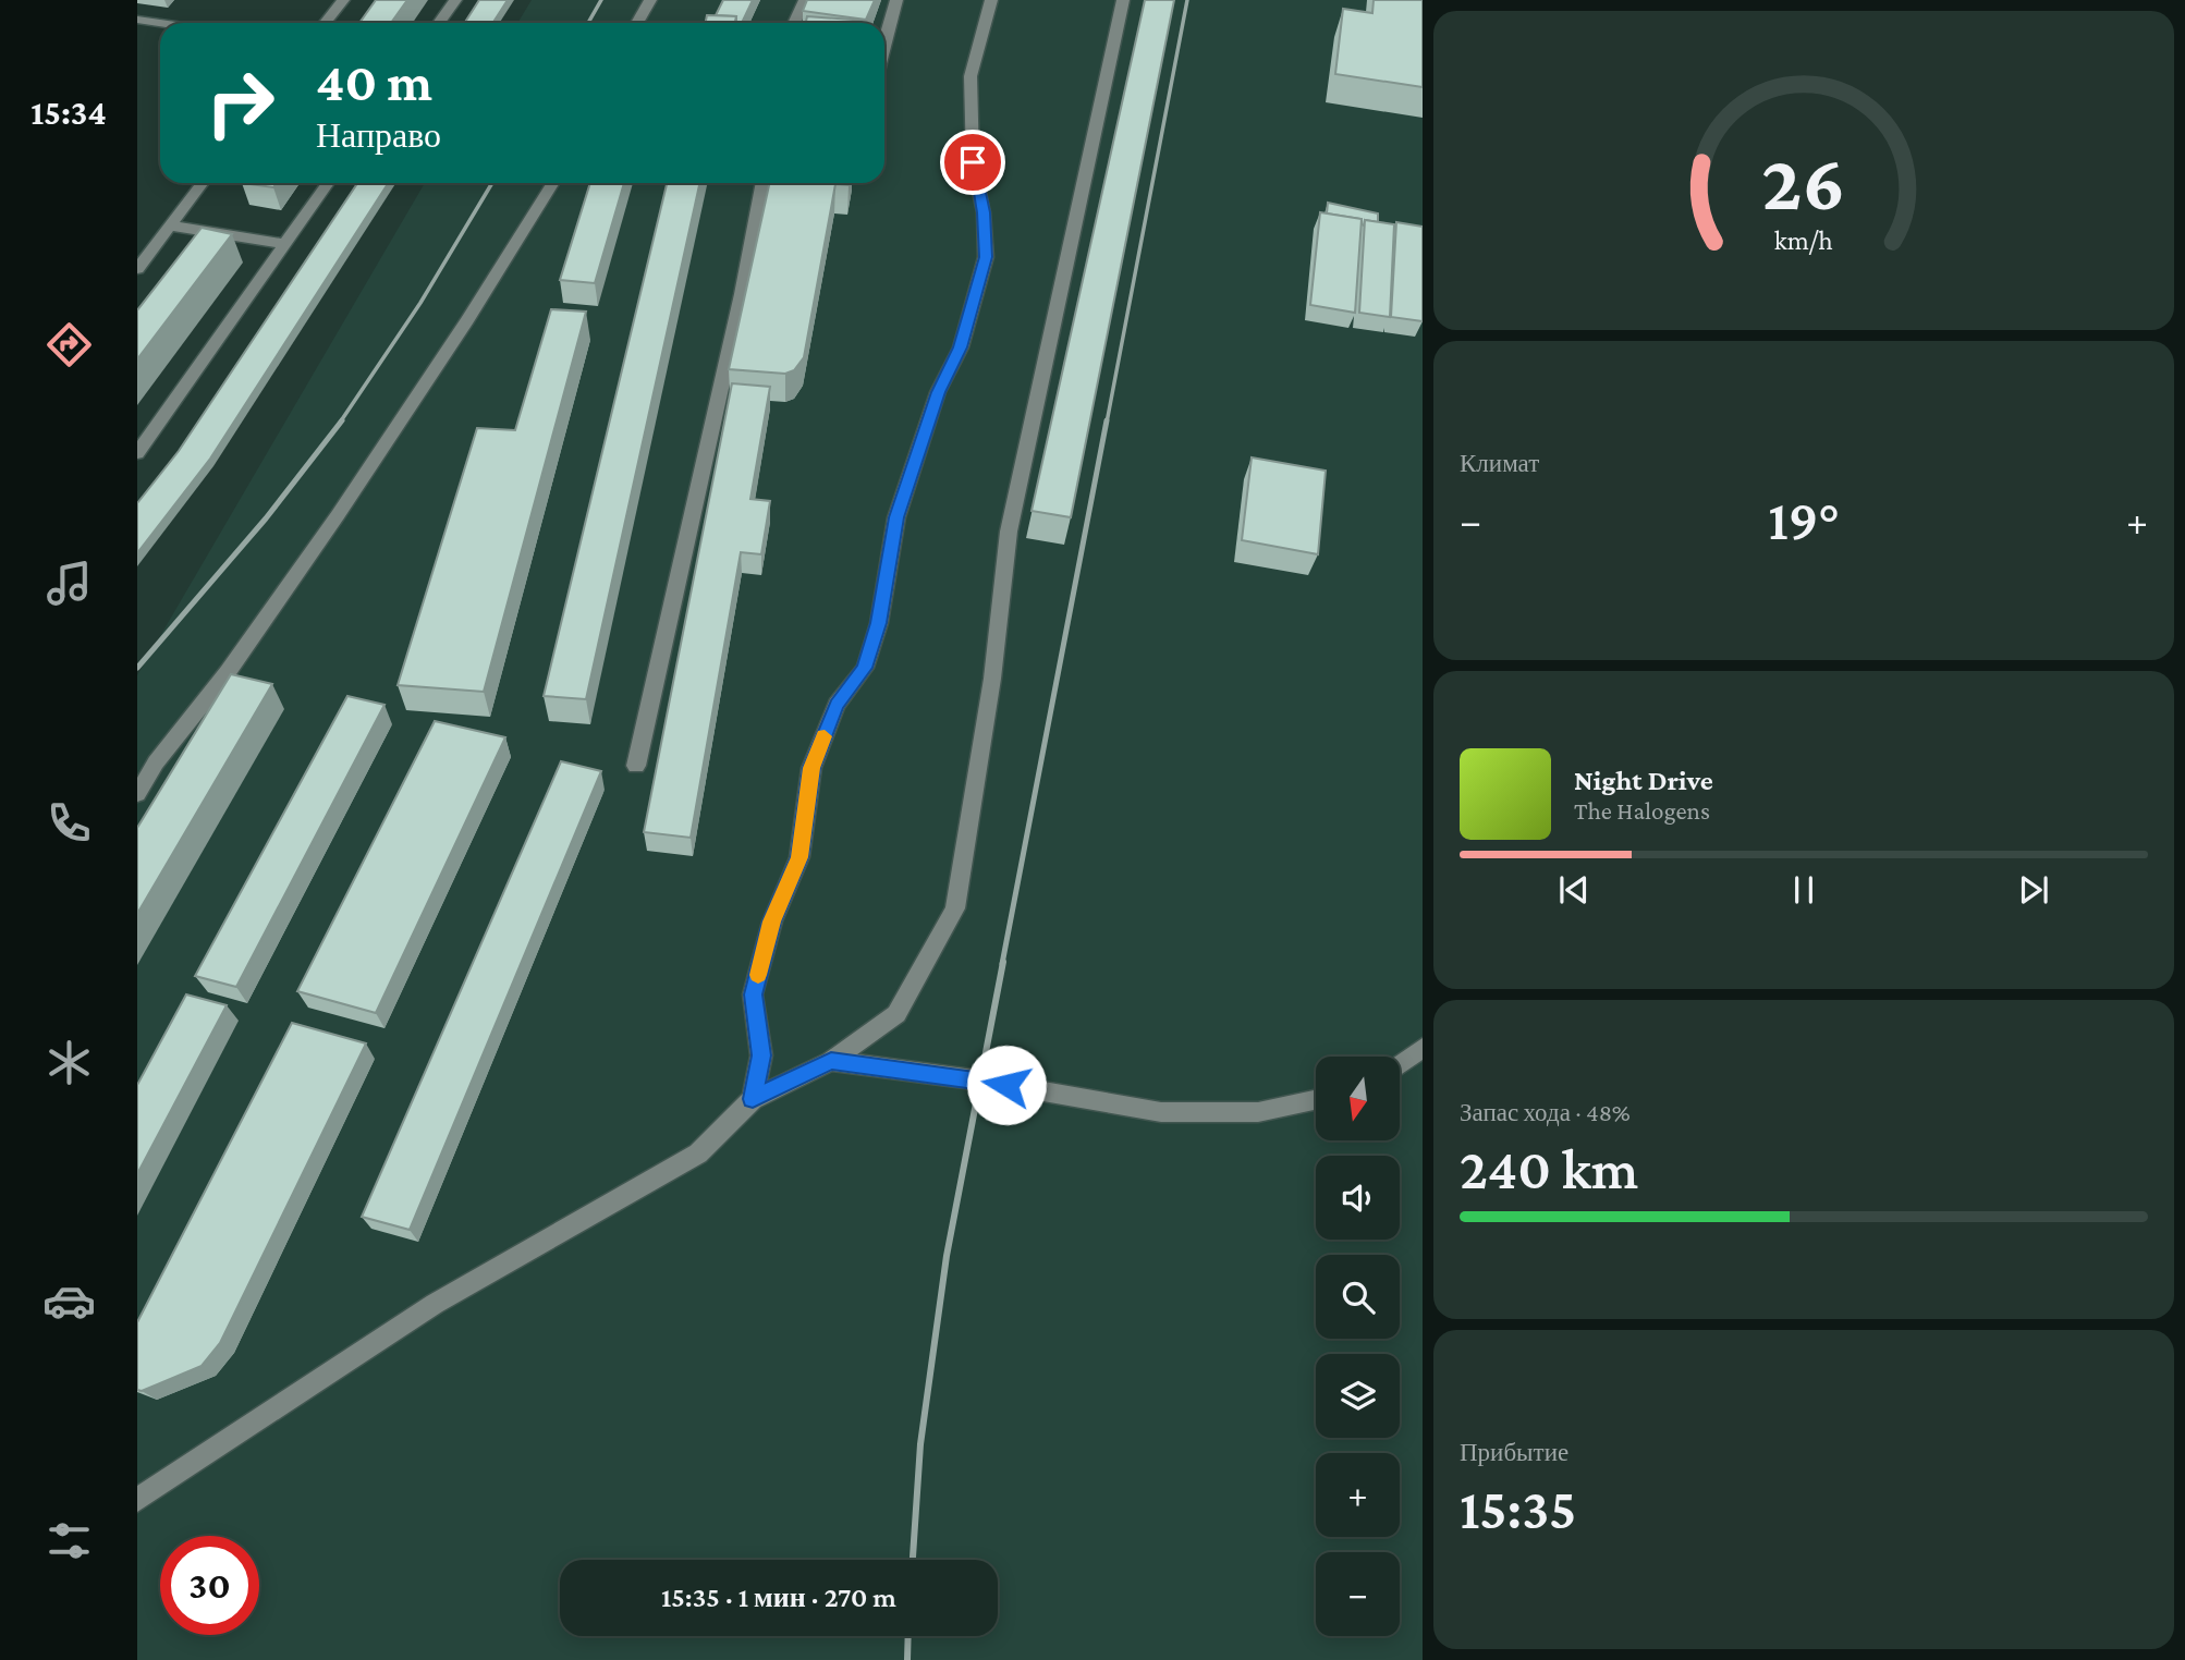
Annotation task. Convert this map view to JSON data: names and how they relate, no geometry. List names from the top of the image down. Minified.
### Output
{"north":"bottom","page":{"tabs":"15:34","turn":["40 m","Направо"],"tile":["Климат",["Запас хода · 48%","240 km"],["Прибытие","15:35"]],"heat":["−","19°","+"],"song":["Night Drive","The Halogens"],"map_buttons":["+","−"],"limit":"30","trip":"15:35 · 1 мин · 270 m","gauge":["26","km/h"]}}
